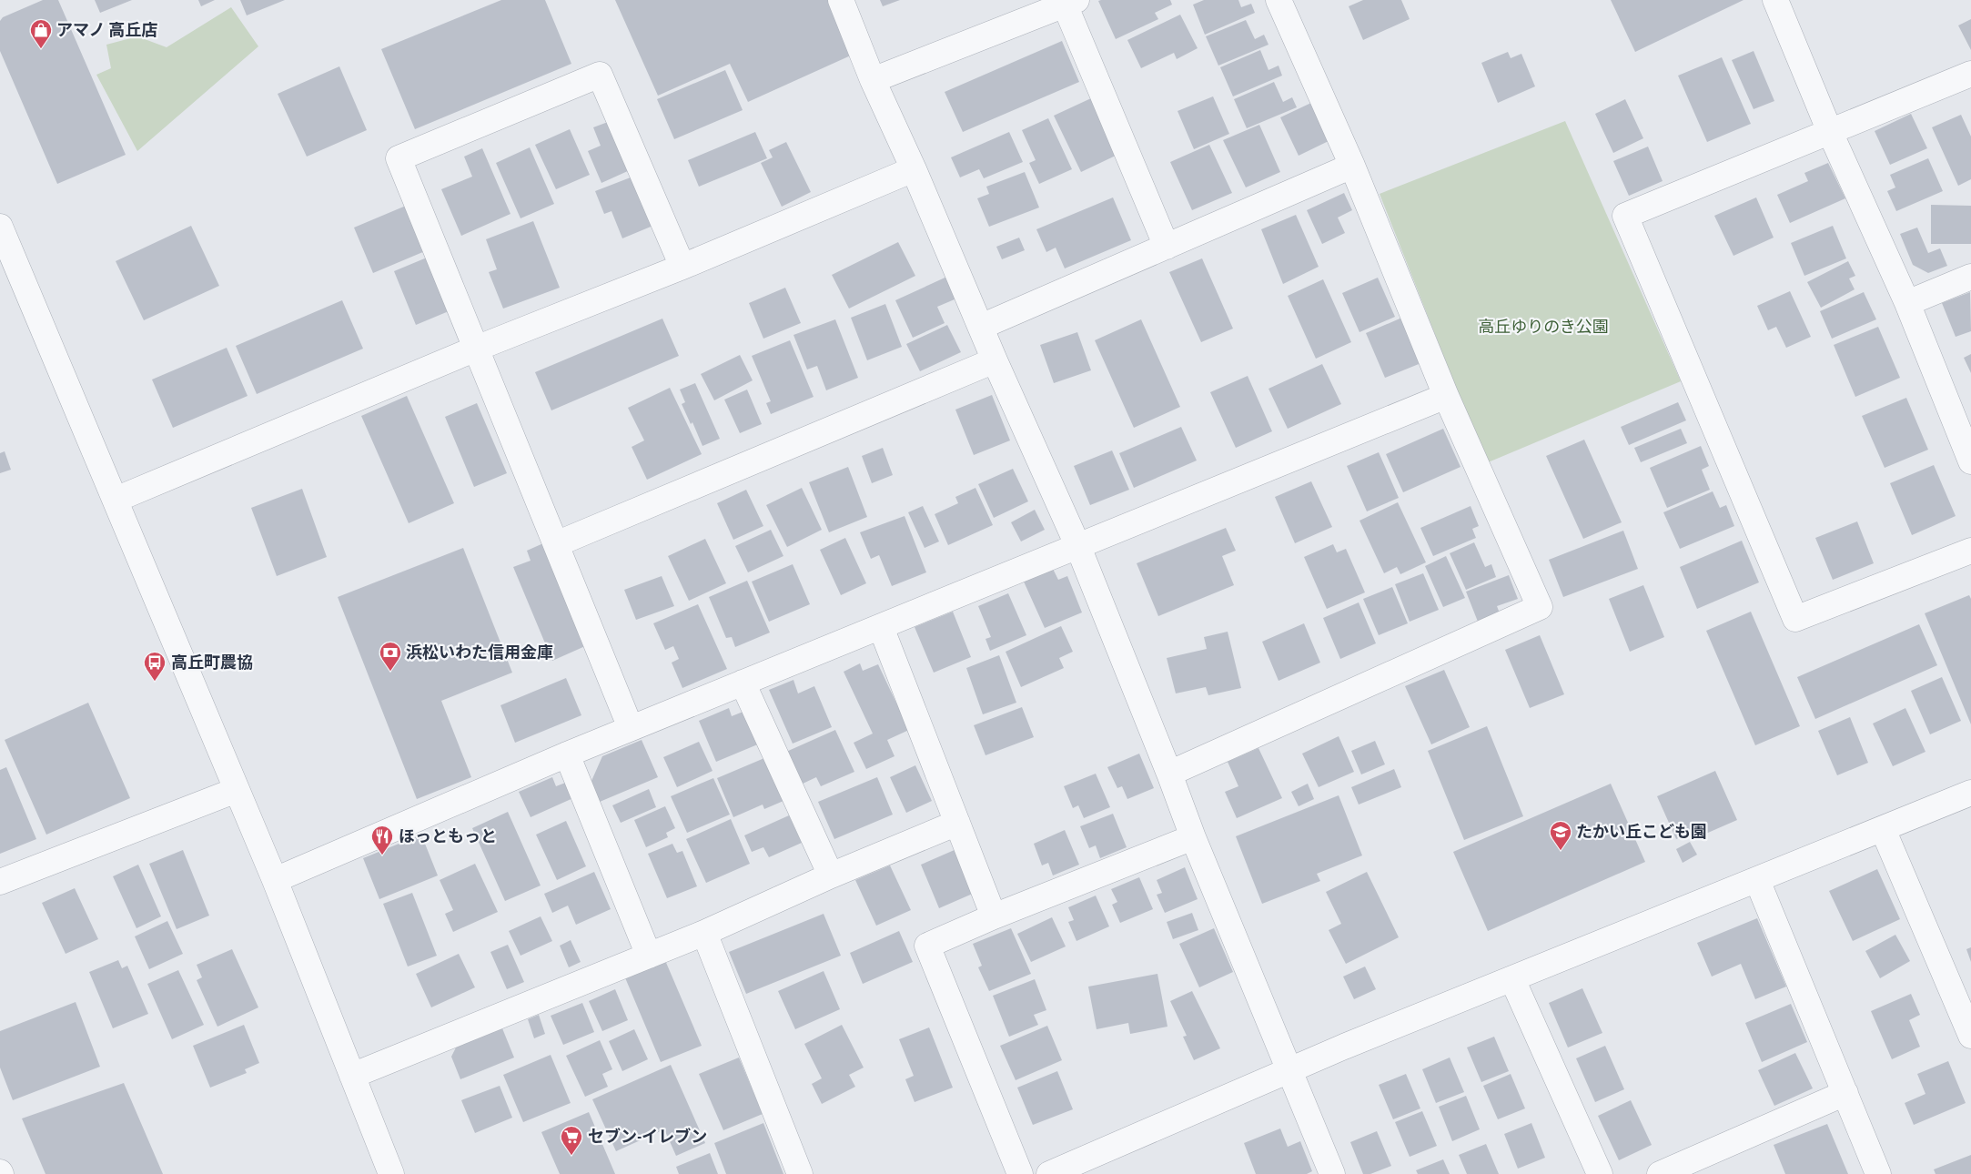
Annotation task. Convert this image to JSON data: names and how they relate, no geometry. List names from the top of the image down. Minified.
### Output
{"parks":["高丘ゆりのき公園"],"places":{"shop":["アマノ 高丘店"],"bank":["浜松いわた信用金庫"],"bus stop":["高丘町農協"],"school or university":["たかい丘こども園"],"restaurant":["ほっともっと"],"supermarket":["セブン-イレブン"]}}
